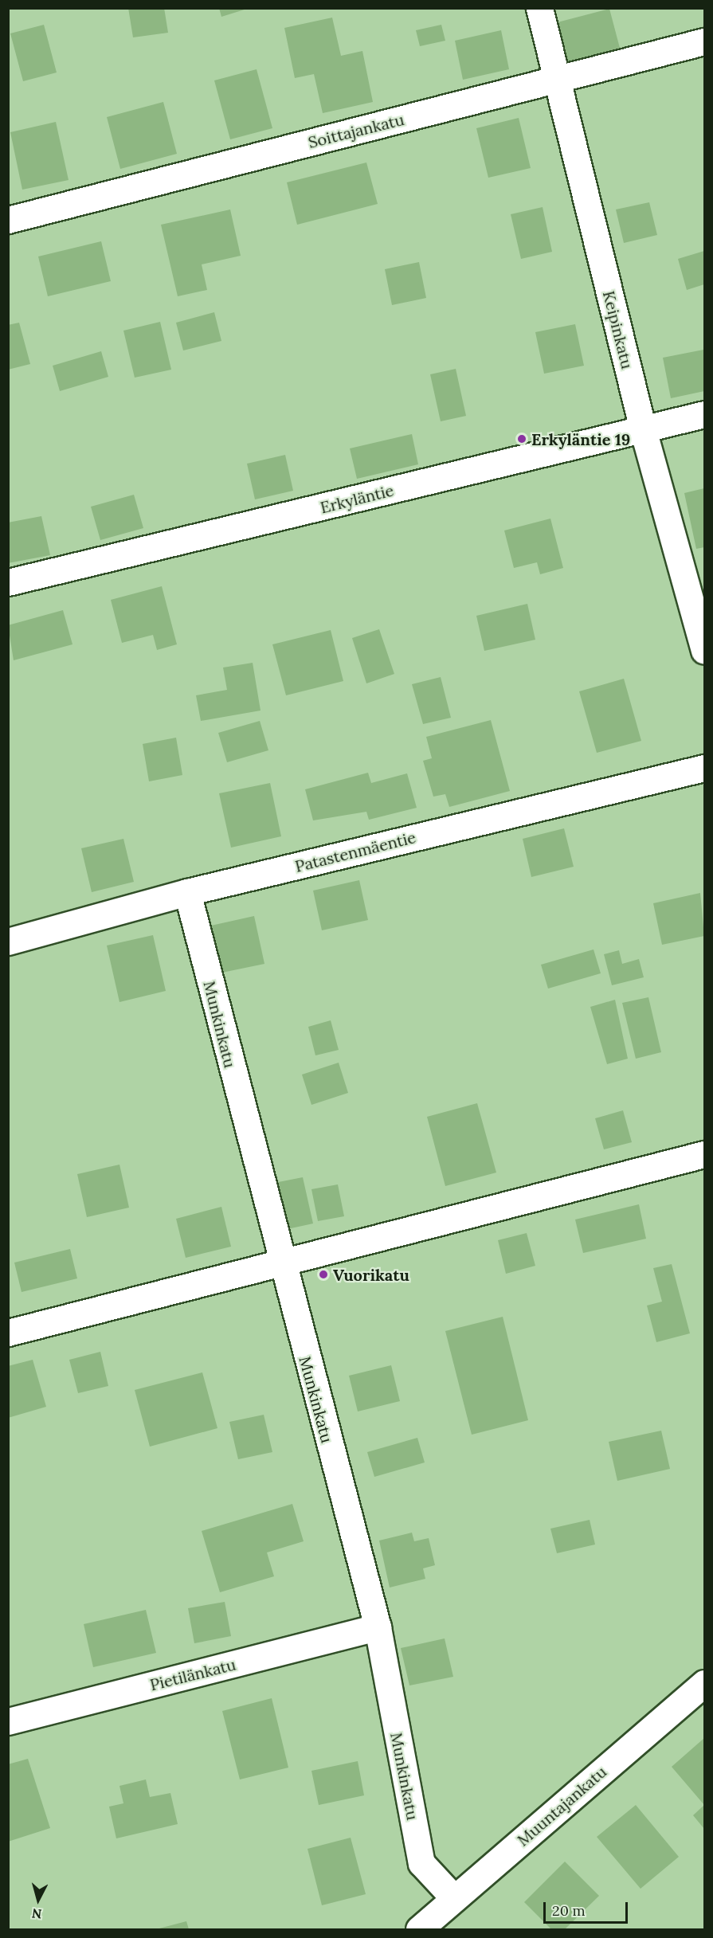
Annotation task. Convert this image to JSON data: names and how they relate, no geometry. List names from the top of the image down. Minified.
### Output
{"streets":{"street":["Soittajankatu","Keipinkatu","Erkyläntie","Patastenmäentie","Munkinkatu","Pietilänkatu","Muuntajankatu"]},"crossings":[["Soittajankatu","Keipinkatu"],["Keipinkatu","Erkyläntie"],["Patastenmäentie","Munkinkatu"],["Munkinkatu","Pietilänkatu"],["Munkinkatu","Muuntajankatu"]],"places":["Erkyläntie 19","Vuorikatu"],"scale_bar":"20 m","north":"bottom"}
